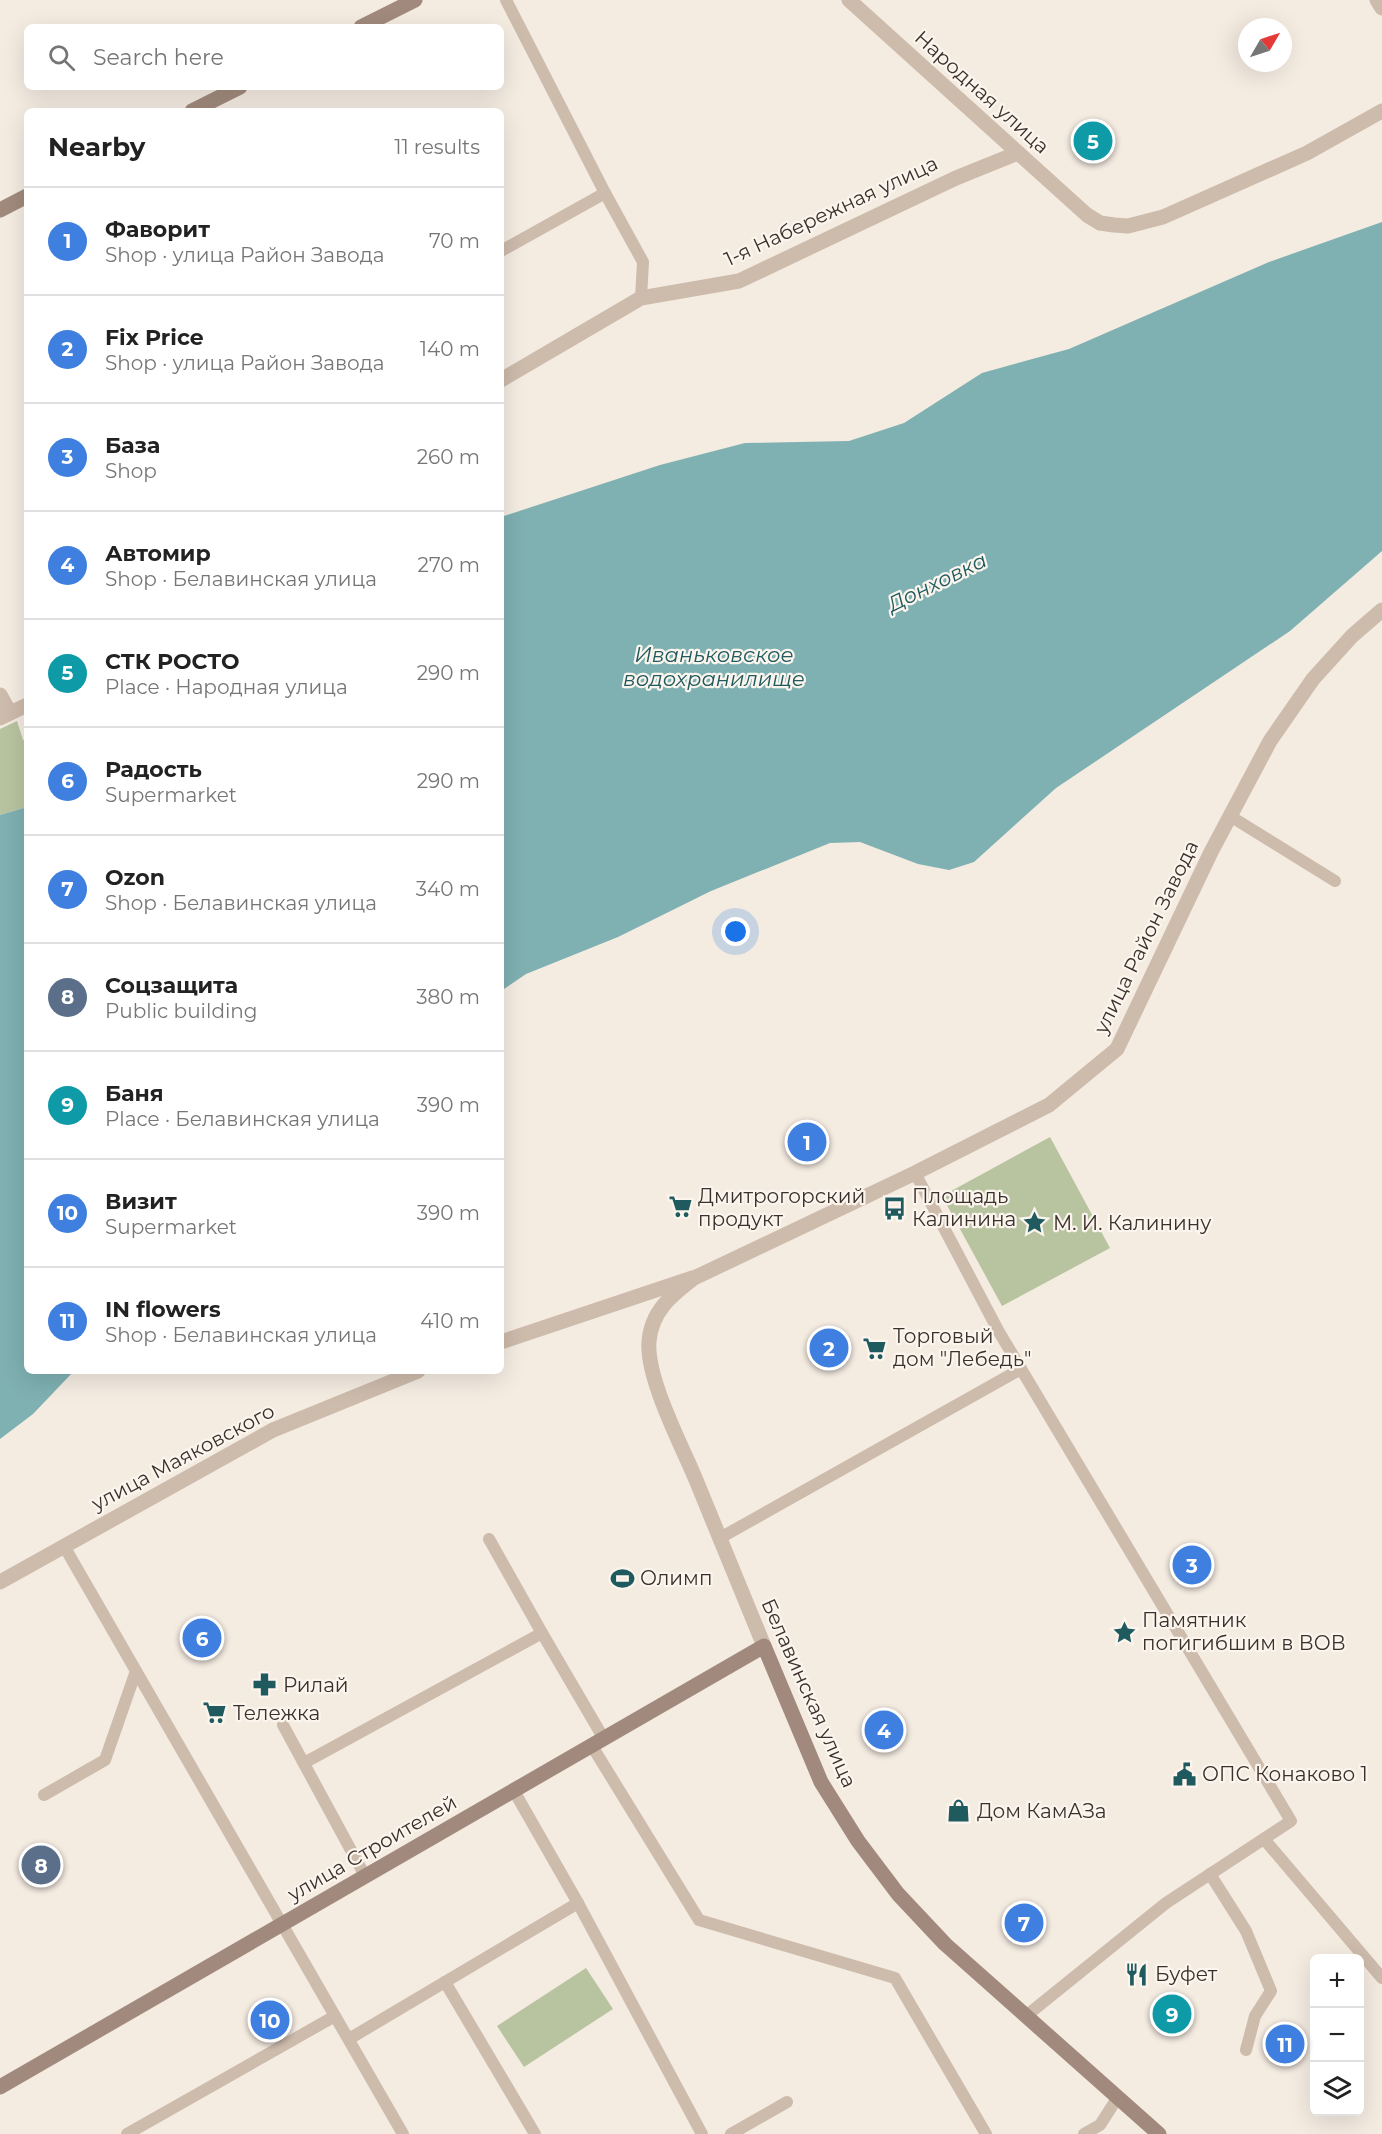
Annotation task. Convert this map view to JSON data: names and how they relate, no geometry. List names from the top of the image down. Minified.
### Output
{"streets":{"main road":["Белавинская улица","улица Строителей"],"street":["Народная улица","1-я Набережная улица","улица Район Завода","улица Маяковского"]},"crossings":[["Народная улица","1-я Набережная улица"],["улица Район Завода","Белавинская улица"],["Белавинская улица","улица Строителей"]],"water":["Донховка","Иваньковское водохранилище"],"places":{"supermarket":["Дмитрогорский продукт","Торговый дом \"Лебедь\"","Тележка"],"bus stop":["Площадь Калинина"],"place":["М. И. Калинину","Памятник погигибшим в ВОВ"],"sports":["Олимп"],"pharmacy":["Рилай"],"public building":["ОПС Конаково 1"],"shop":["Дом КамАЗа"],"restaurant":["Буфет"]},"north":"top right","page":{"search":"Search here","heading":["Nearby","11 results"],"pins":["5","1","2","3","6","4","8","7","9","10","11"],"list":[{"mark":"1","name":"Фаворит","note":"Shop · улица Район Завода","value":"70 m"},{"mark":"2","name":"Fix Price","note":"Shop · улица Район Завода","value":"140 m"},{"mark":"3","name":"База","note":"Shop","value":"260 m"},{"mark":"4","name":"Автомир","note":"Shop · Белавинская улица","value":"270 m"},{"mark":"5","name":"СТК РОСТО","note":"Place · Народная улица","value":"290 m"},{"mark":"6","name":"Радость","note":"Supermarket","value":"290 m"},{"mark":"7","name":"Ozon","note":"Shop · Белавинская улица","value":"340 m"},{"mark":"8","name":"Соцзащита","note":"Public building","value":"380 m"},{"mark":"9","name":"Баня","note":"Place · Белавинская улица","value":"390 m"},{"mark":"10","name":"Визит","note":"Supermarket","value":"390 m"},{"mark":"11","name":"IN flowers","note":"Shop · Белавинская улица","value":"410 m"}],"map_buttons":["+","−"]}}
